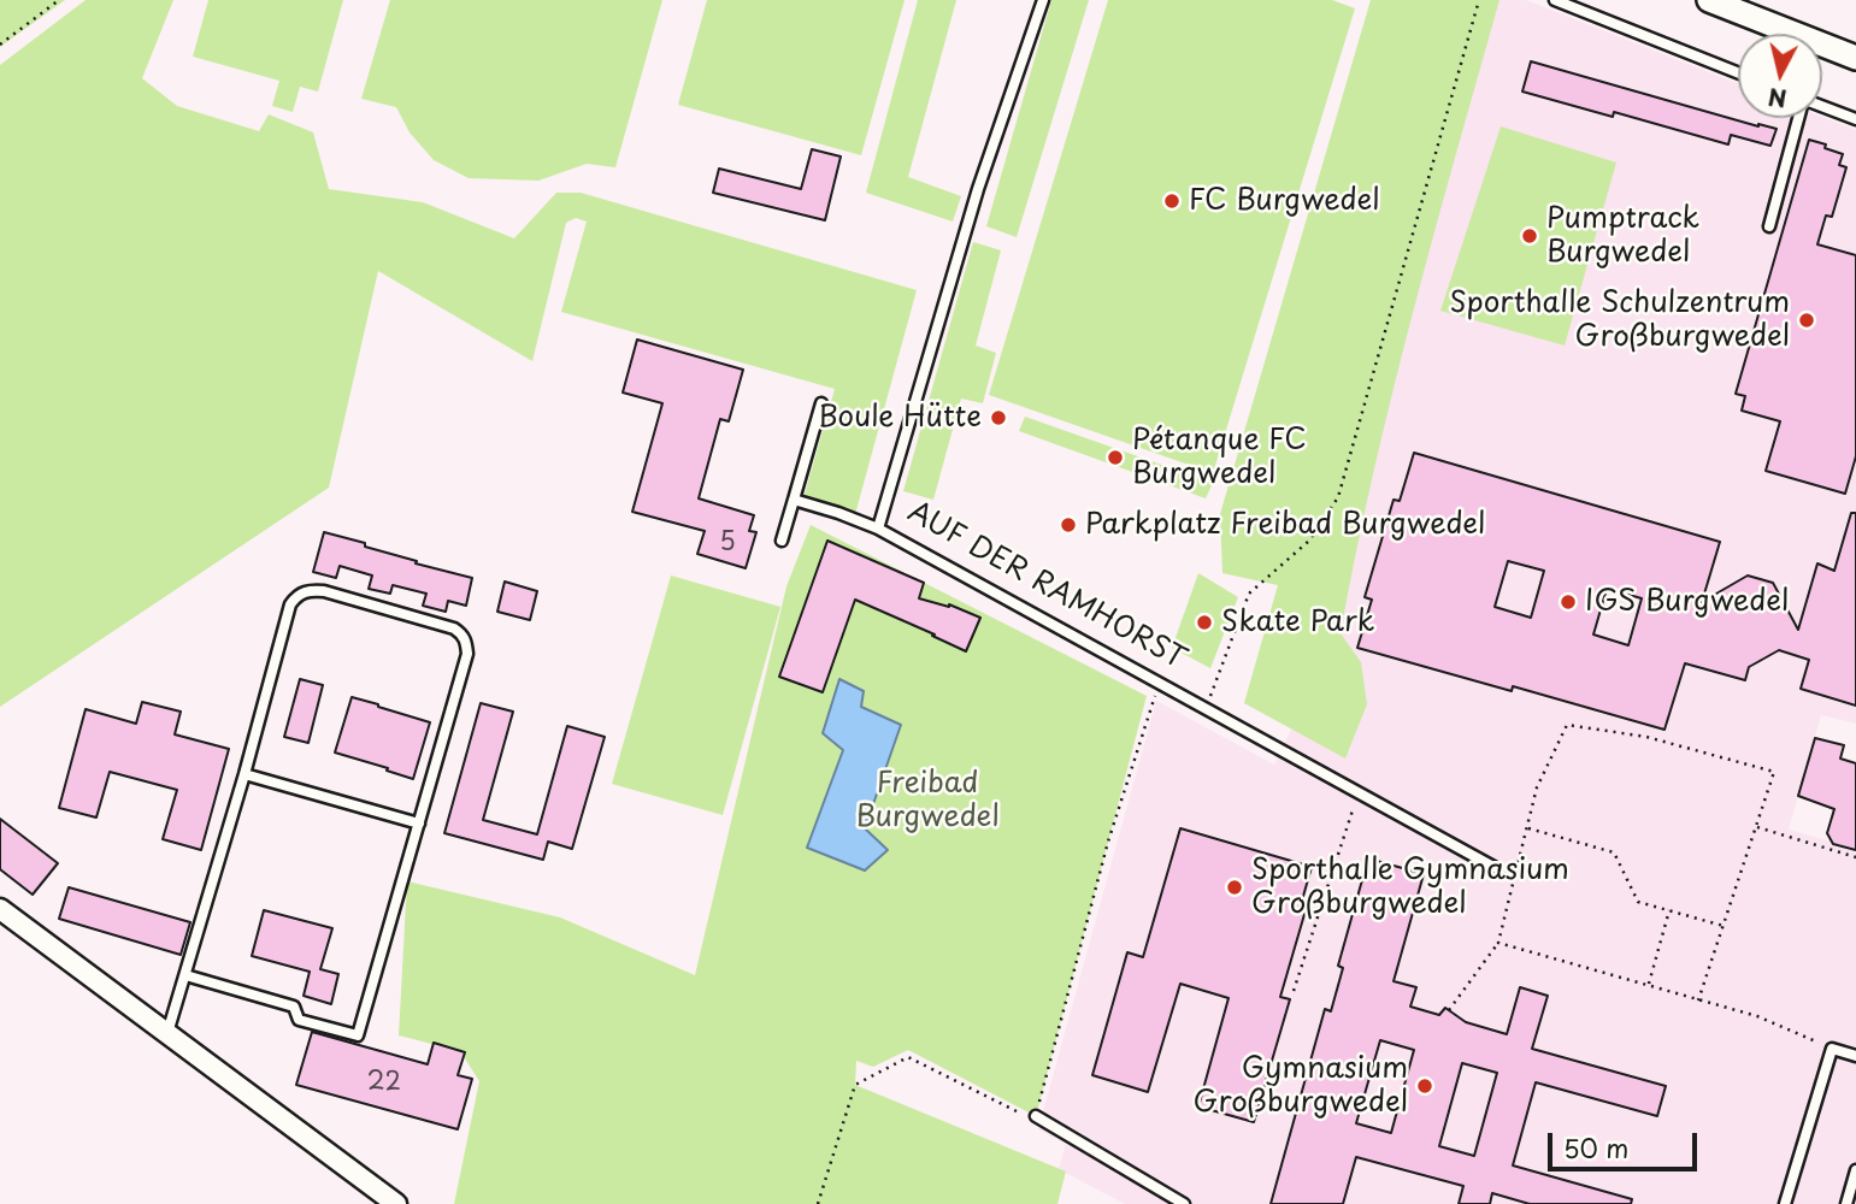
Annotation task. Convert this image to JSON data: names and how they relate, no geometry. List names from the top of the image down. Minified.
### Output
{"streets":{"lane":["AUF DER RAMHORST"]},"parks":["Freibad Burgwedel"],"places":["FC Burgwedel","Pumptrack Burgwedel","Sporthalle Schulzentrum Großburgwedel","Boule Hütte","Pétanque FC Burgwedel","Parkplatz Freibad Burgwedel","IGS Burgwedel","Skate Park","Sporthalle Gymnasium Großburgwedel","Gymnasium Großburgwedel"],"house_numbers":["5","22"],"scale_bar":"50 m","north":"bottom"}
